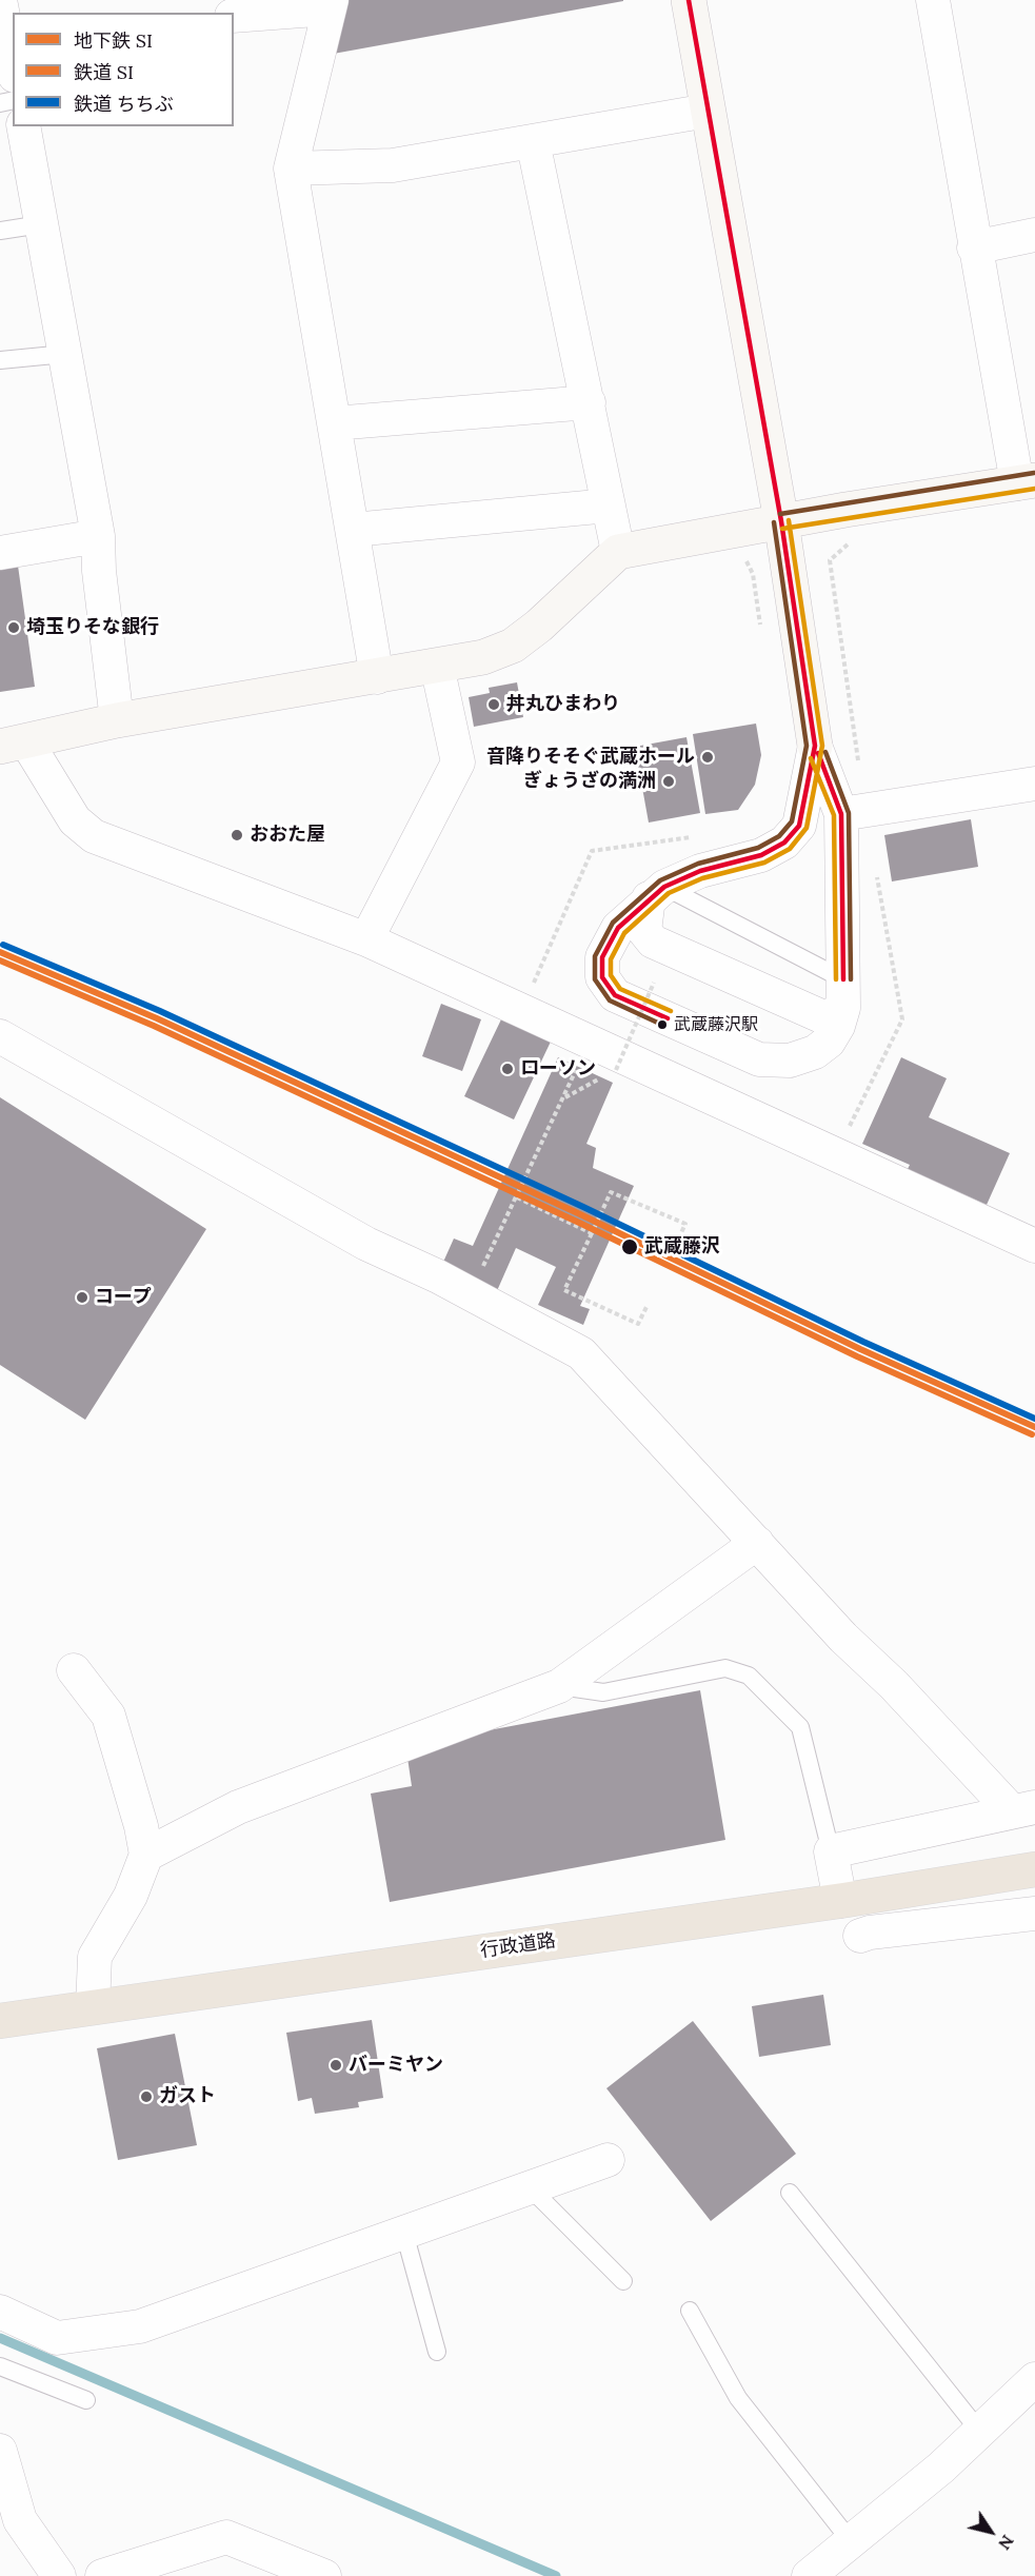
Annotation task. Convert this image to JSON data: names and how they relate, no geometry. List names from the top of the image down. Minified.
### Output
{"streets":{"highway":["行政道路"]},"places":["埼玉りそな銀行","丼丸ひまわり","音降りそそぐ武蔵ホール","ぎょうざの満洲","おおた屋","武蔵藤沢駅","ローソン","武蔵藤沢","コープ","バーミヤン","ガスト"],"lines":["rail line ちちぶ","metro line SI","rail line SI"],"legend":["地下鉄 SI","鉄道 SI","鉄道 ちちぶ"],"north":"bottom right"}
